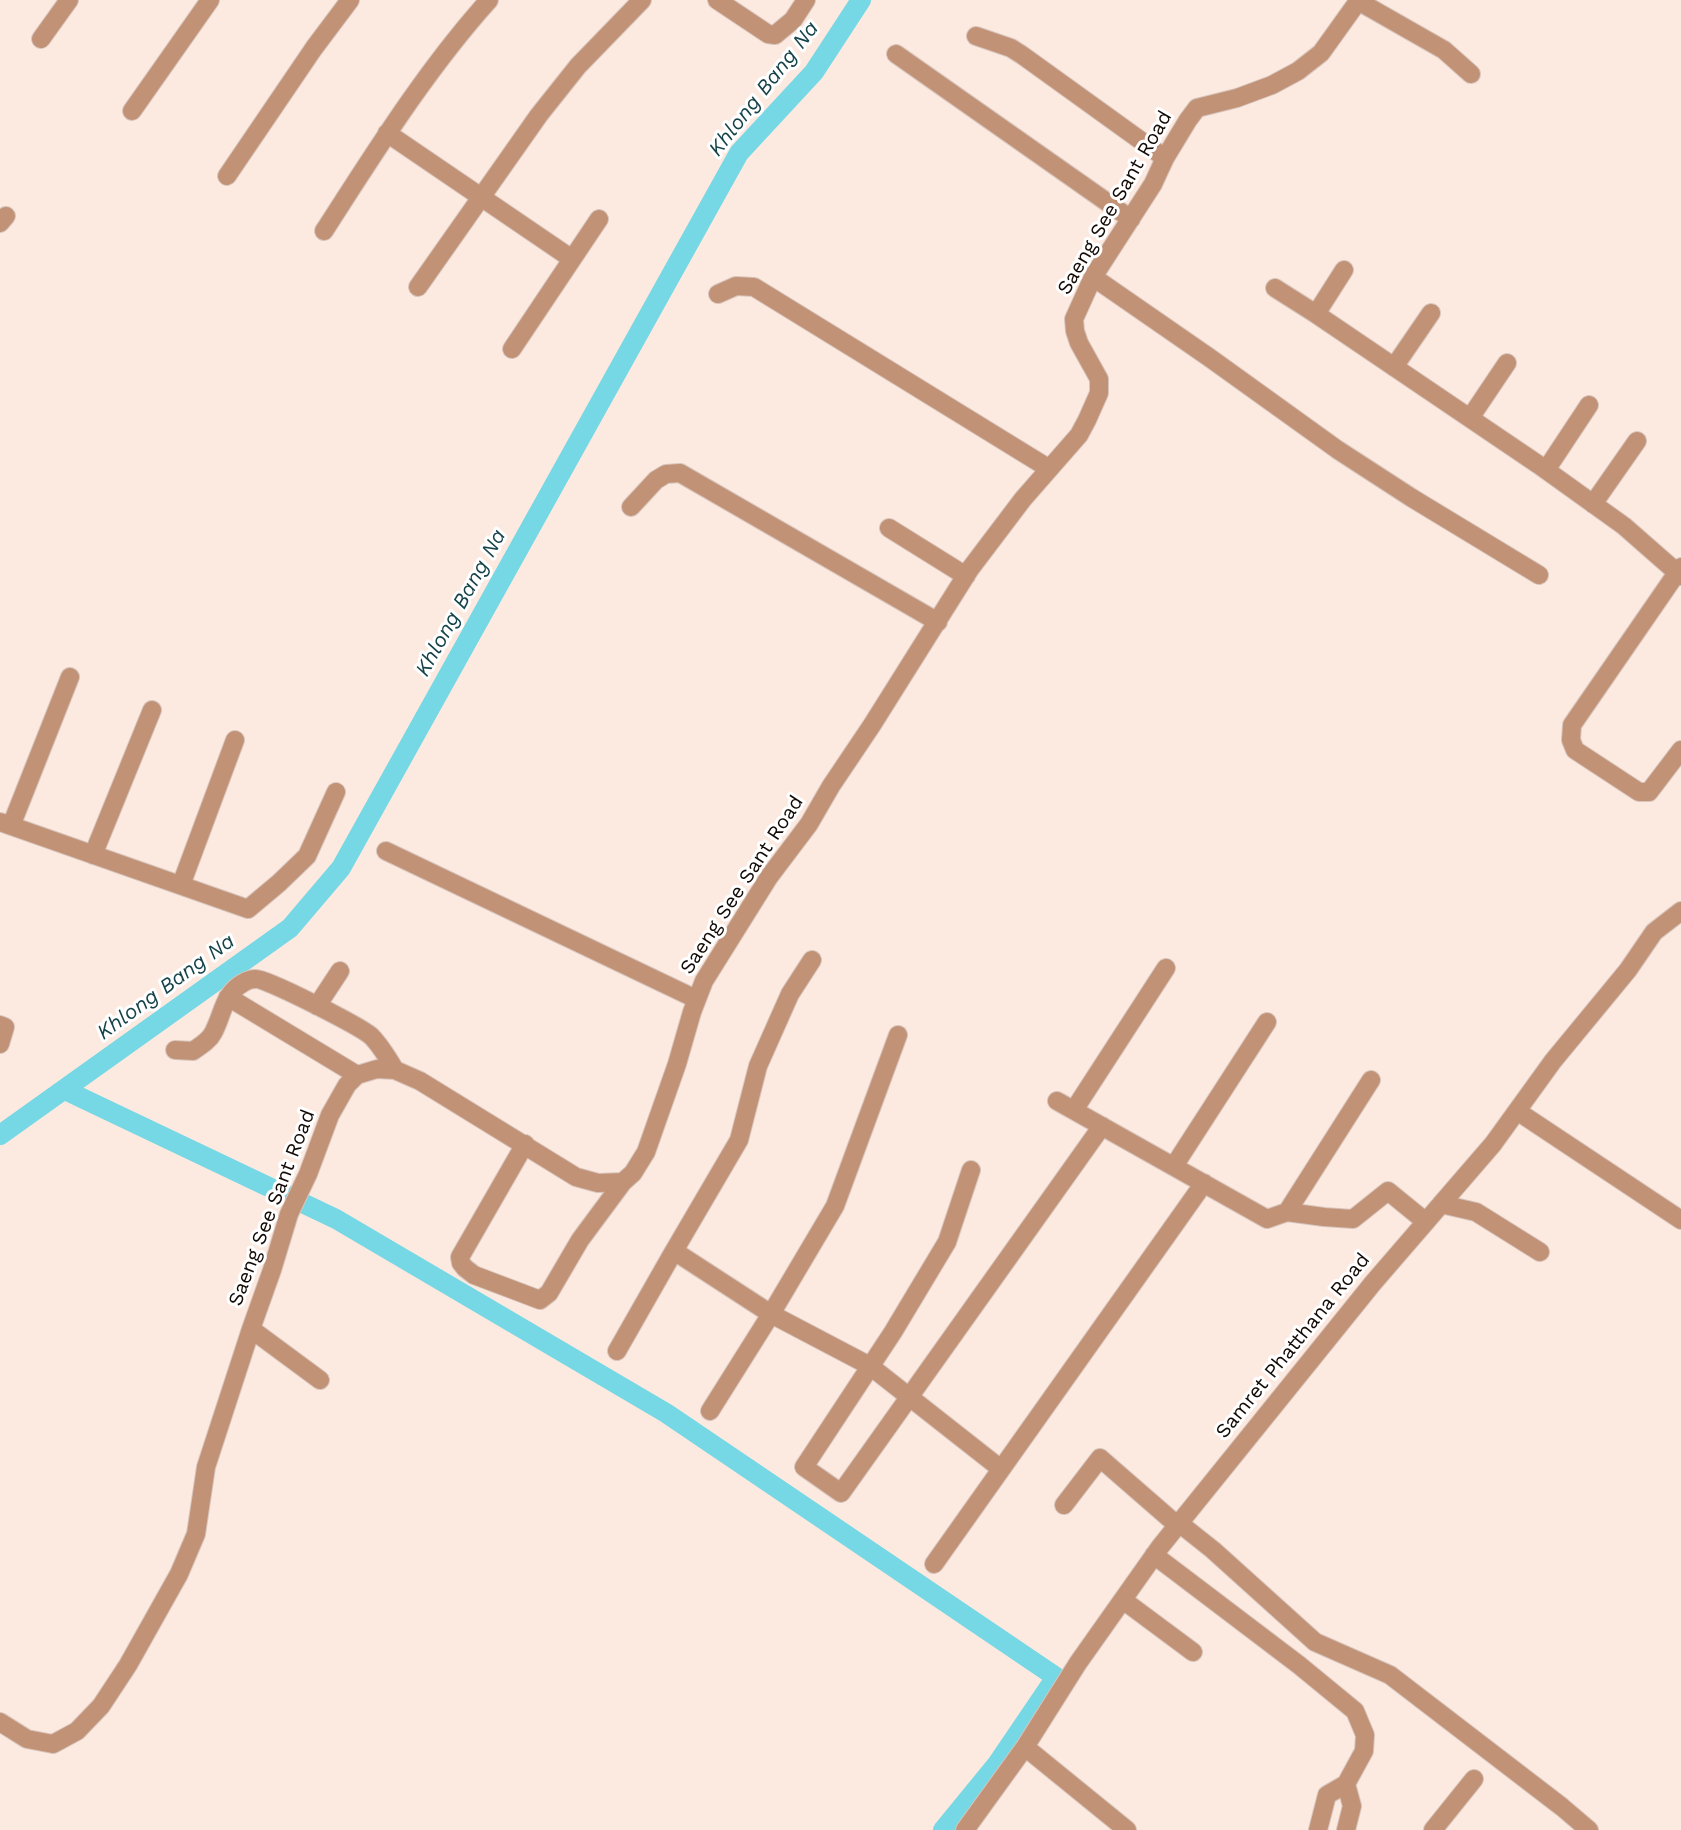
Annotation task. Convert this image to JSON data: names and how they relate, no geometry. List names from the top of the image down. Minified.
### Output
{"streets":{"street":["Saeng See Sant Road","Samret Phatthana Road"]},"water":["Khlong Bang Na"]}
